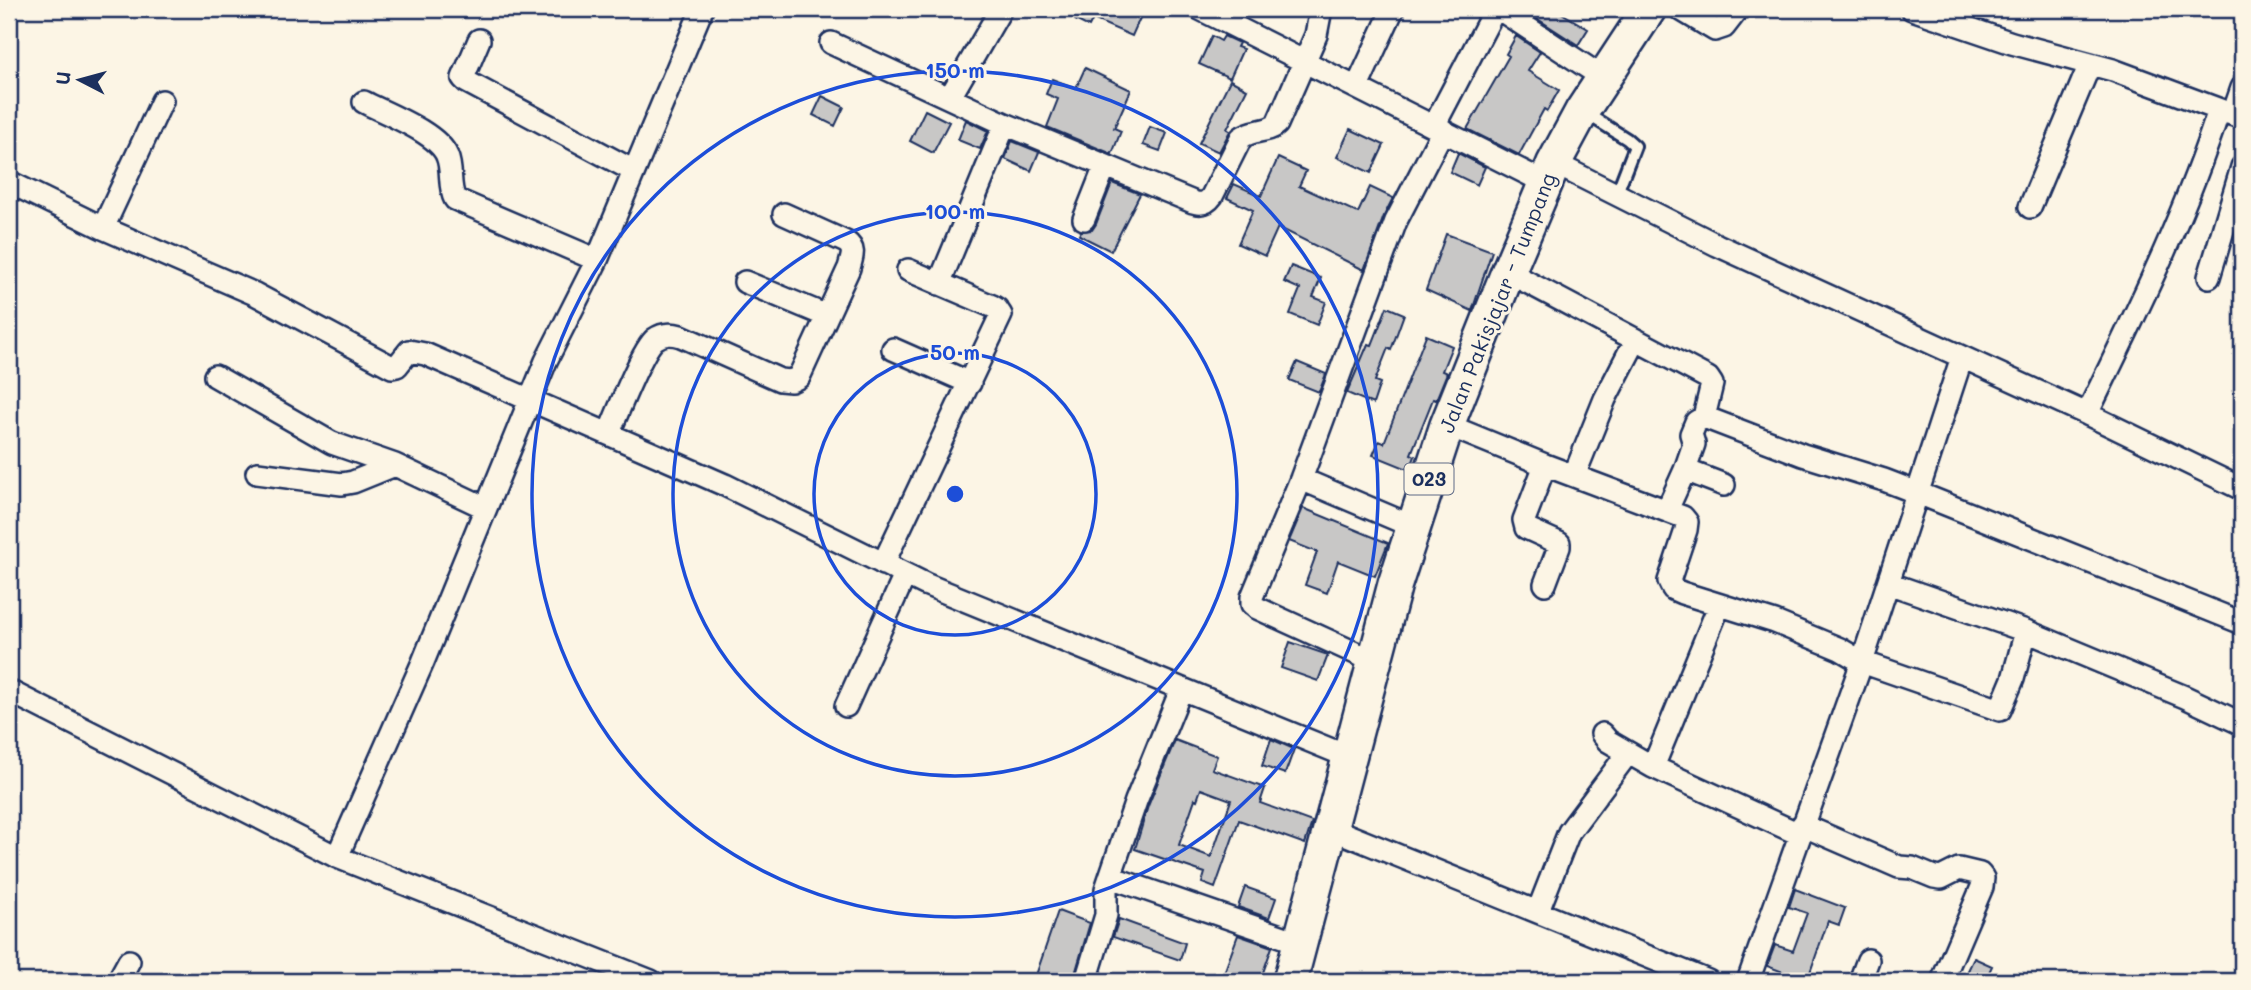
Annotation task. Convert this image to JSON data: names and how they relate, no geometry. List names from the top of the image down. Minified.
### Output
{"streets":{"main road":["Jalan Pakisjajar - Tumpang","023"]},"north":"left","rings":["150 m","100 m","50 m"]}
